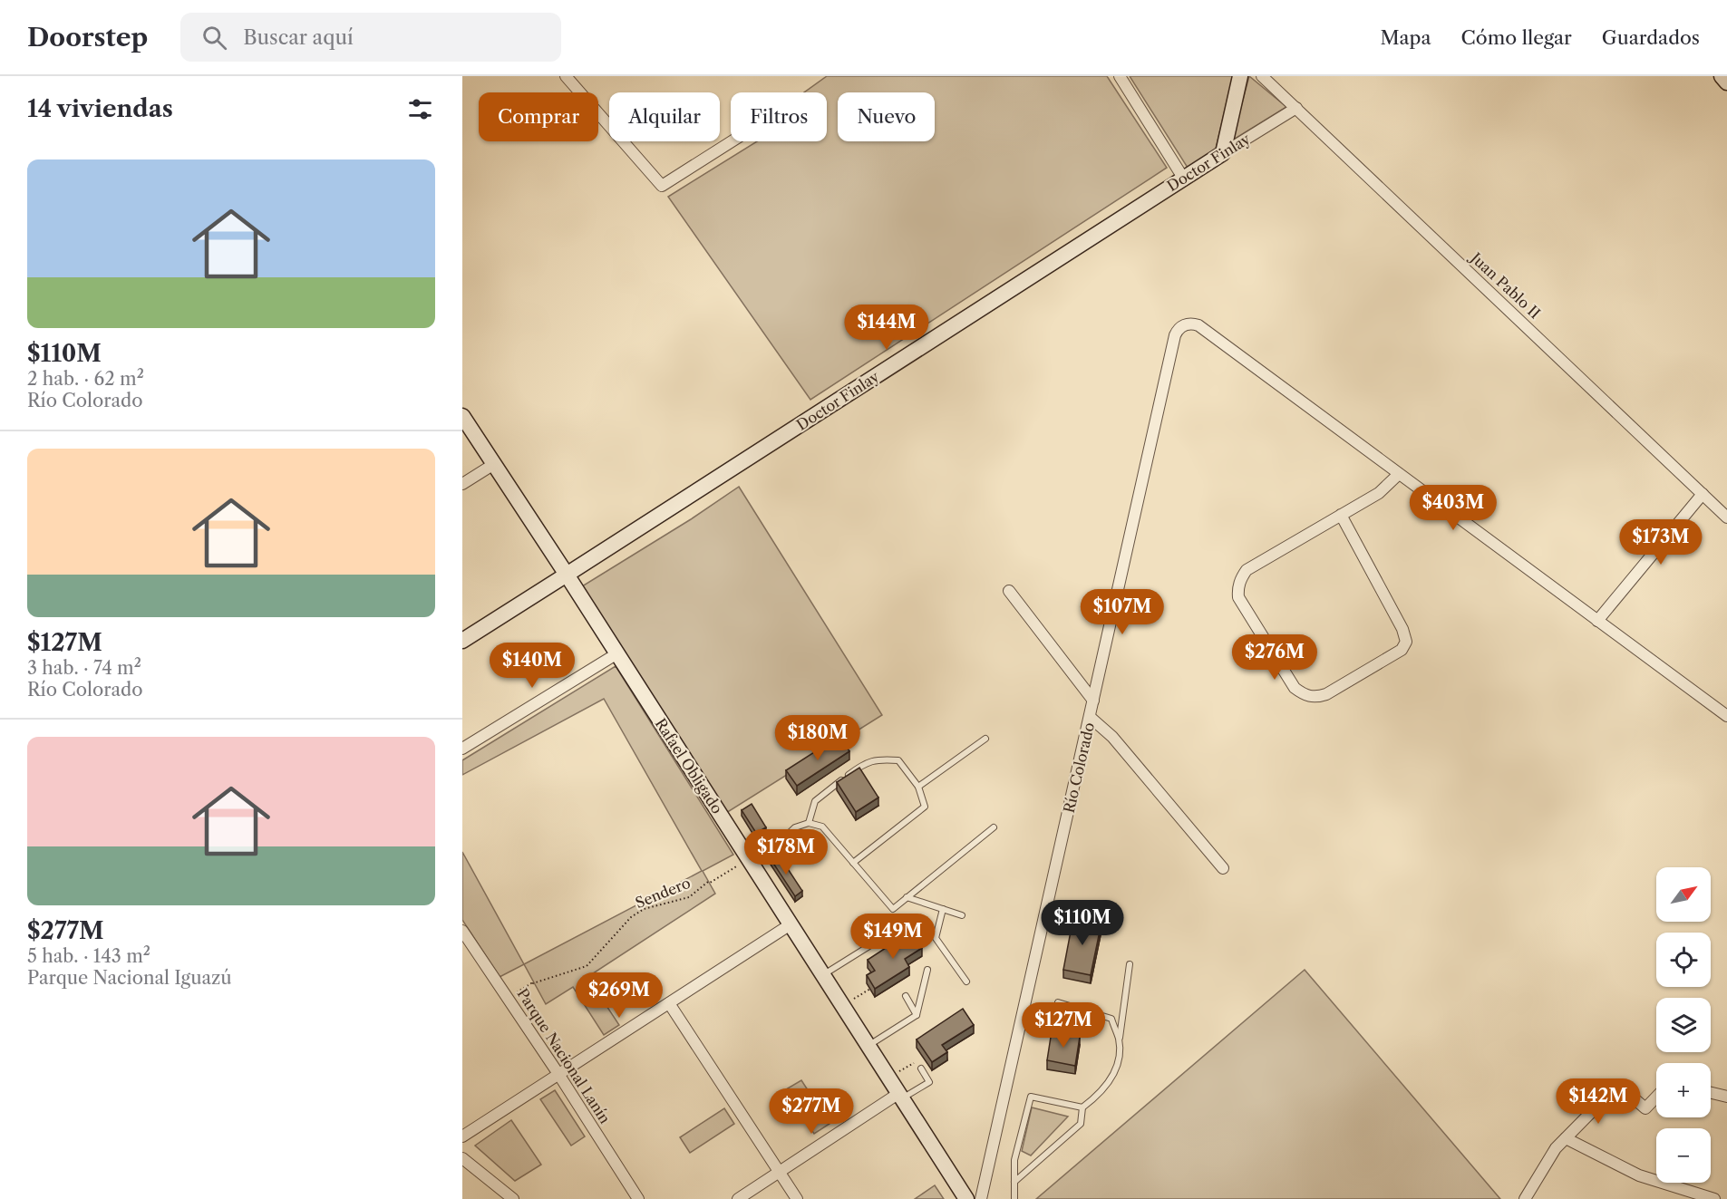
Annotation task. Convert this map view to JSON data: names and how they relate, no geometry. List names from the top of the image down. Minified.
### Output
{"streets":{"street":["Doctor Finlay","Juan Pablo II","Rafael Obligado","Río Colorado","Parque Nacional Lanín"],"path":["Sendero"]},"crossings":[["Doctor Finlay","Juan Pablo II"],["Doctor Finlay","Rafael Obligado"],["Rafael Obligado","Sendero"],["Sendero","Parque Nacional Lanín"]],"north":"top right","page":{"header":"Doorstep","search":"Buscar aquí","nav":["Mapa","Cómo llegar","Guardados"],"heading":"14 viviendas","chip":["Comprar","Alquilar","Filtros","Nuevo"],"list":[{"name":"$110M","note":"2 hab. · 62 m² · Río Colorado"},{"name":"$127M","note":"3 hab. · 74 m² · Río Colorado"},{"name":"$277M","note":"5 hab. · 143 m² · Parque Nacional Iguazú"}],"price":["$144M","$403M","$173M","$107M","$276M","$140M","$180M","$178M","$110M","$149M","$269M","$127M","$142M","$277M"],"map_buttons":["+","−"]}}
